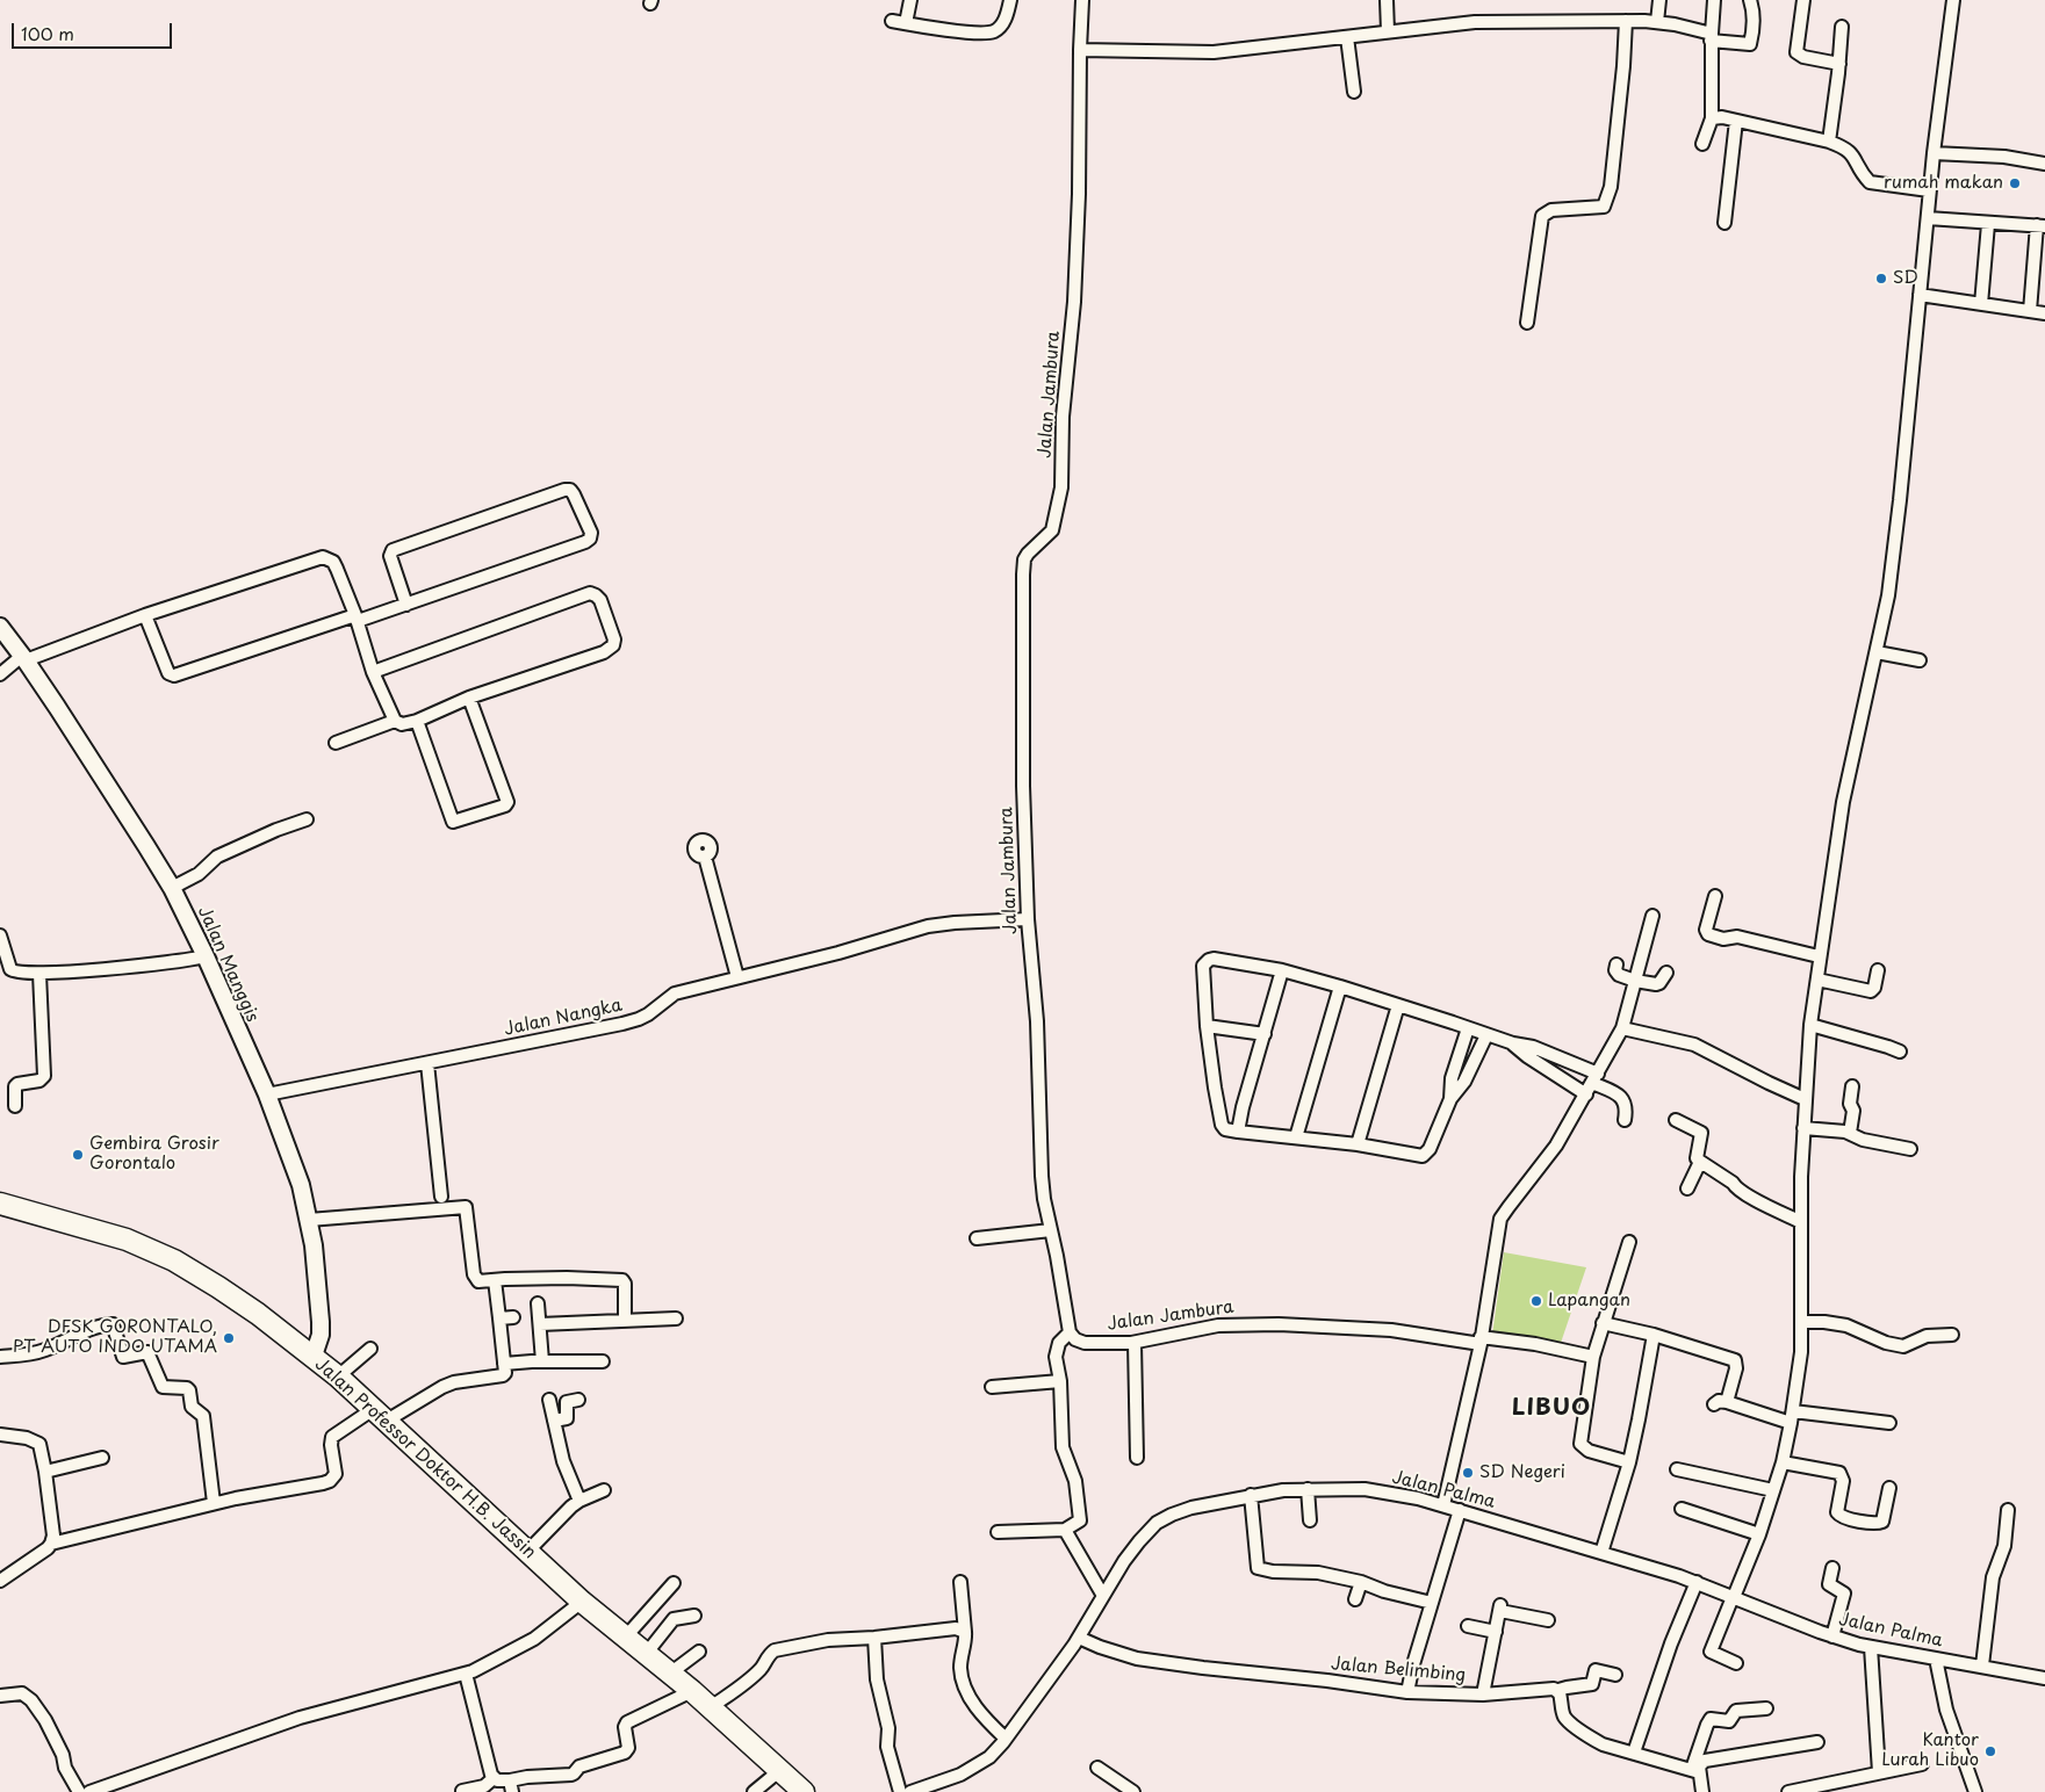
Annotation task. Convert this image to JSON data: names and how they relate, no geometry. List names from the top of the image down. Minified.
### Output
{"streets":{"highway":["Jalan Professor Doktor H.B. Jassin"],"street":["Jalan Jambura","Jalan Manggis","Jalan Nangka","Jalan Palma","Jalan Belimbing"]},"crossings":[["Jalan Jambura","Jalan Nangka"],["Jalan Manggis","Jalan Nangka"],["Jalan Manggis","Jalan Professor Doktor H.B. Jassin"],["Jalan Palma","Jalan Belimbing"]],"districts":["LIBUO"],"places":["rumah makan","SD","Gembira Grosir Gorontalo","Lapangan","DFSK GORONTALO, PT AUTO INDO UTAMA","SD Negeri","Kantor Lurah Libuo"],"scale_bar":"100 m"}
